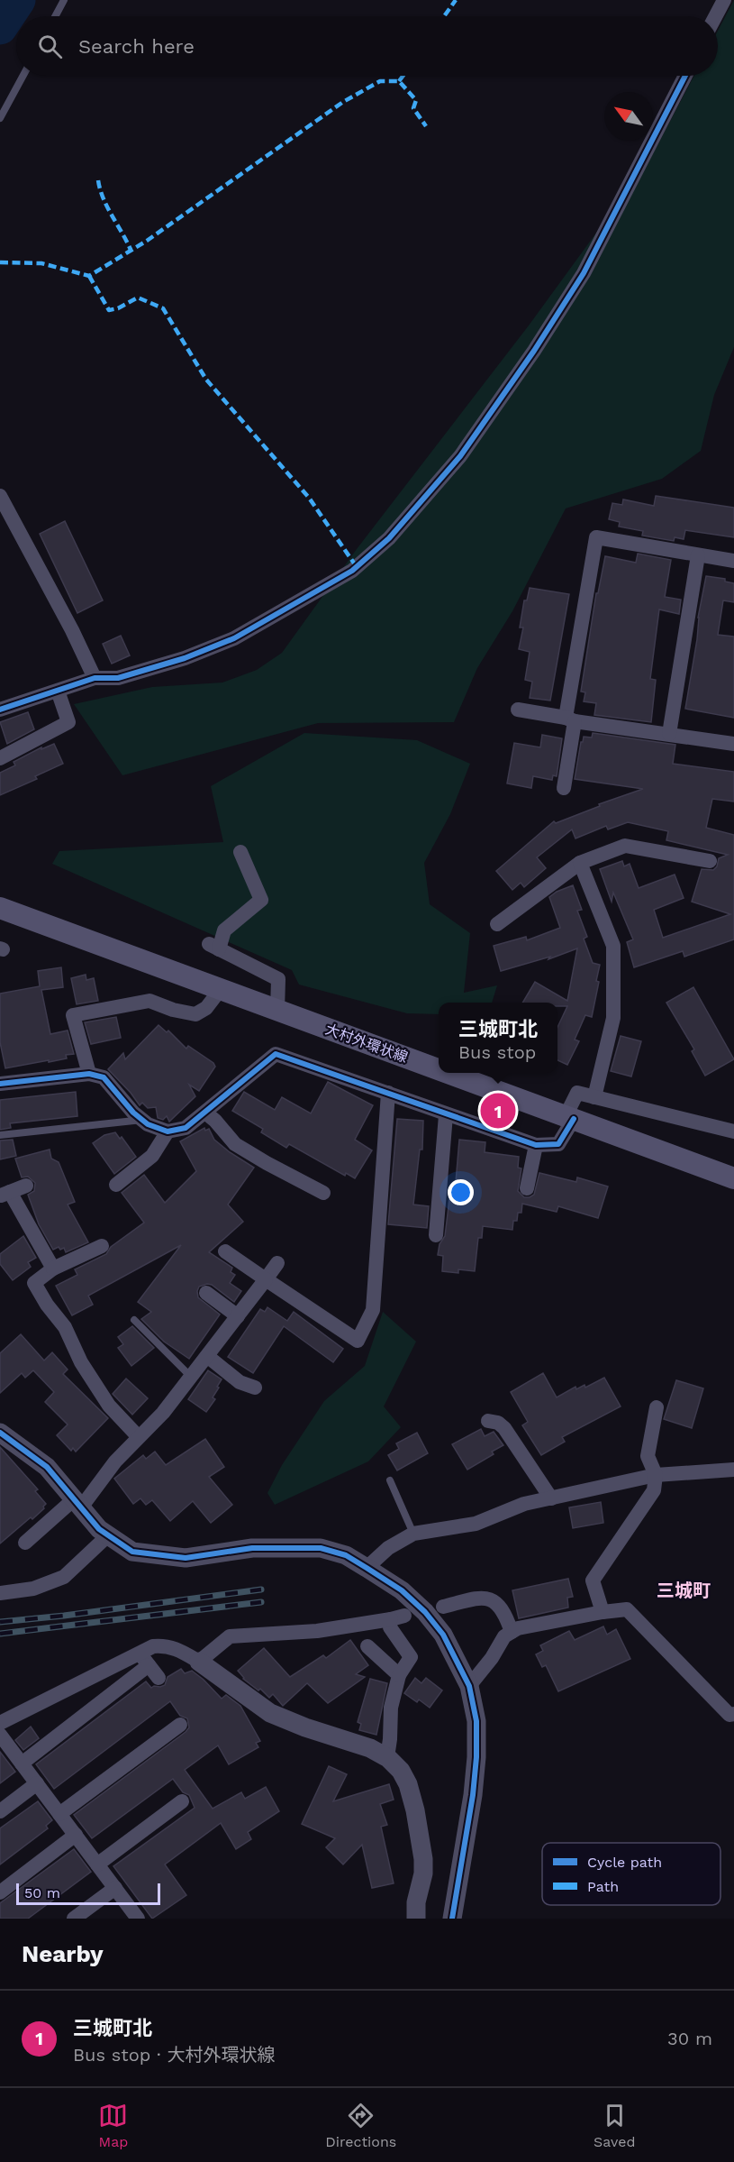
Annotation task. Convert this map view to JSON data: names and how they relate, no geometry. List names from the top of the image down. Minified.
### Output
{"streets":{"main road":["大村外環状線"]},"districts":["三城町"],"legend":["Cycle path","Path"],"scale_bar":"50 m","north":"top left","page":{"search":"Search here","popup":["三城町北","Bus stop"],"pins":"1","scale":"50 m","heading":"Nearby","list":[{"mark":"1","name":"三城町北","note":"Bus stop · 大村外環状線","value":"30 m"}],"nav":["Map","Directions","Saved"]}}
